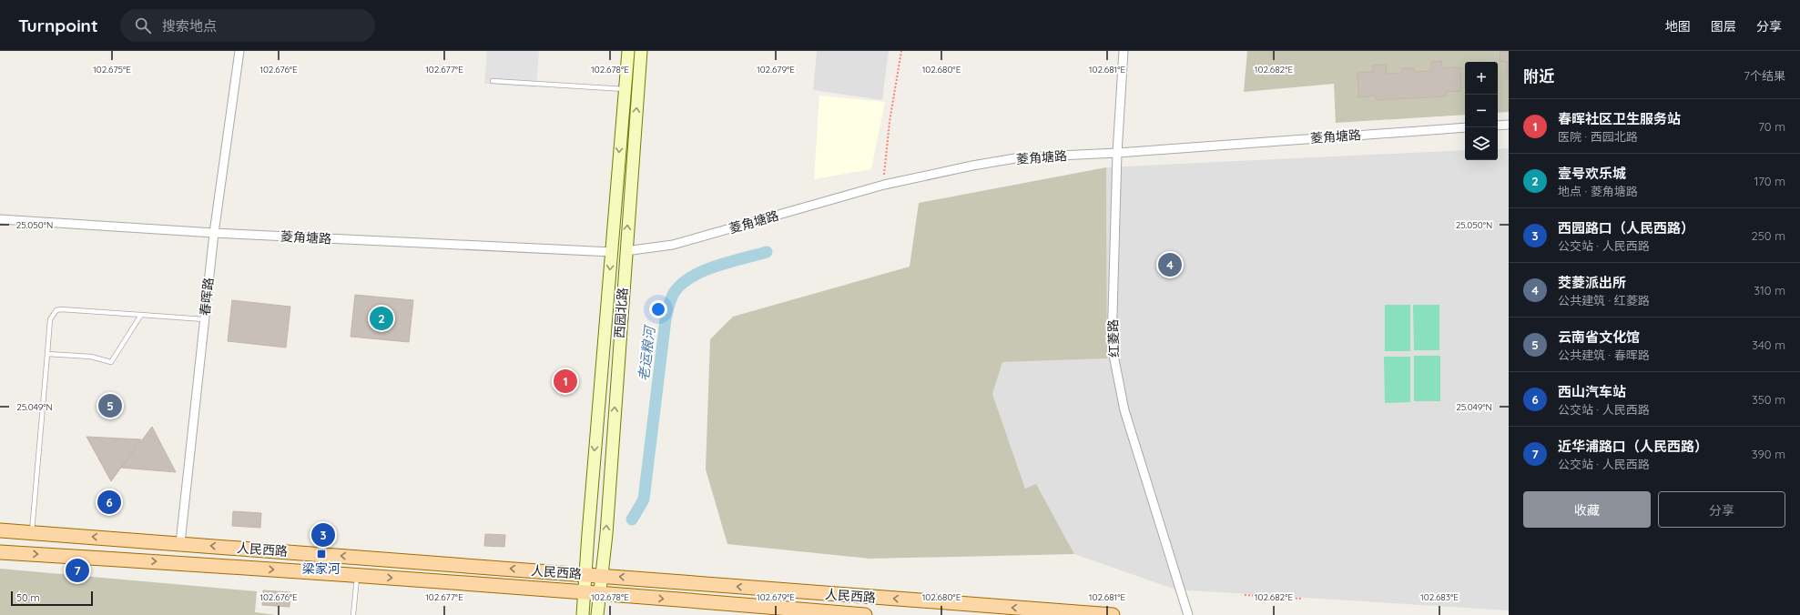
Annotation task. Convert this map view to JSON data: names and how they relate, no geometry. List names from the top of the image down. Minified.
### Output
{"streets":{"main road":["西园北路","人民西路"],"street":["菱角塘路","春晖路","红菱路"]},"crossings":[["菱角塘路","春晖路"],["菱角塘路","西园北路"],["菱角塘路","红菱路"],["春晖路","人民西路"],["西园北路","人民西路"]],"water":["老运粮河"],"places":{"transit":["梁家河"]},"scale_bar":"50 m","page":{"header":"Turnpoint","search":"搜索地点","nav":["地图","图层","分享"],"heading":["附近","7个结果"],"map_buttons":["+","−"],"list":[{"mark":"1","name":"春晖社区卫生服务站","note":"医院 · 西园北路","value":"70 m"},{"mark":"2","name":"壹号欢乐城","note":"地点 · 菱角塘路","value":"170 m"},{"mark":"3","name":"西园路口（人民西路）","note":"公交站 · 人民西路","value":"250 m"},{"mark":"4","name":"茭菱派出所","note":"公共建筑 · 红菱路","value":"310 m"},{"mark":"5","name":"云南省文化馆","note":"公共建筑 · 春晖路","value":"340 m"},{"mark":"6","name":"西山汽车站","note":"公交站 · 人民西路","value":"350 m"},{"mark":"7","name":"近华浦路口（人民西路）","note":"公交站 · 人民西路","value":"390 m"}],"pins":["4","2","1","5","6","3","7"],"buttons":["收藏","分享"],"scale":"50 m"},"coordinates":["102.675°E","102.676°E","102.677°E","102.678°E","102.679°E","102.680°E","102.681°E","102.682°E","25.050°N","25.049°N","102.683°E"]}
